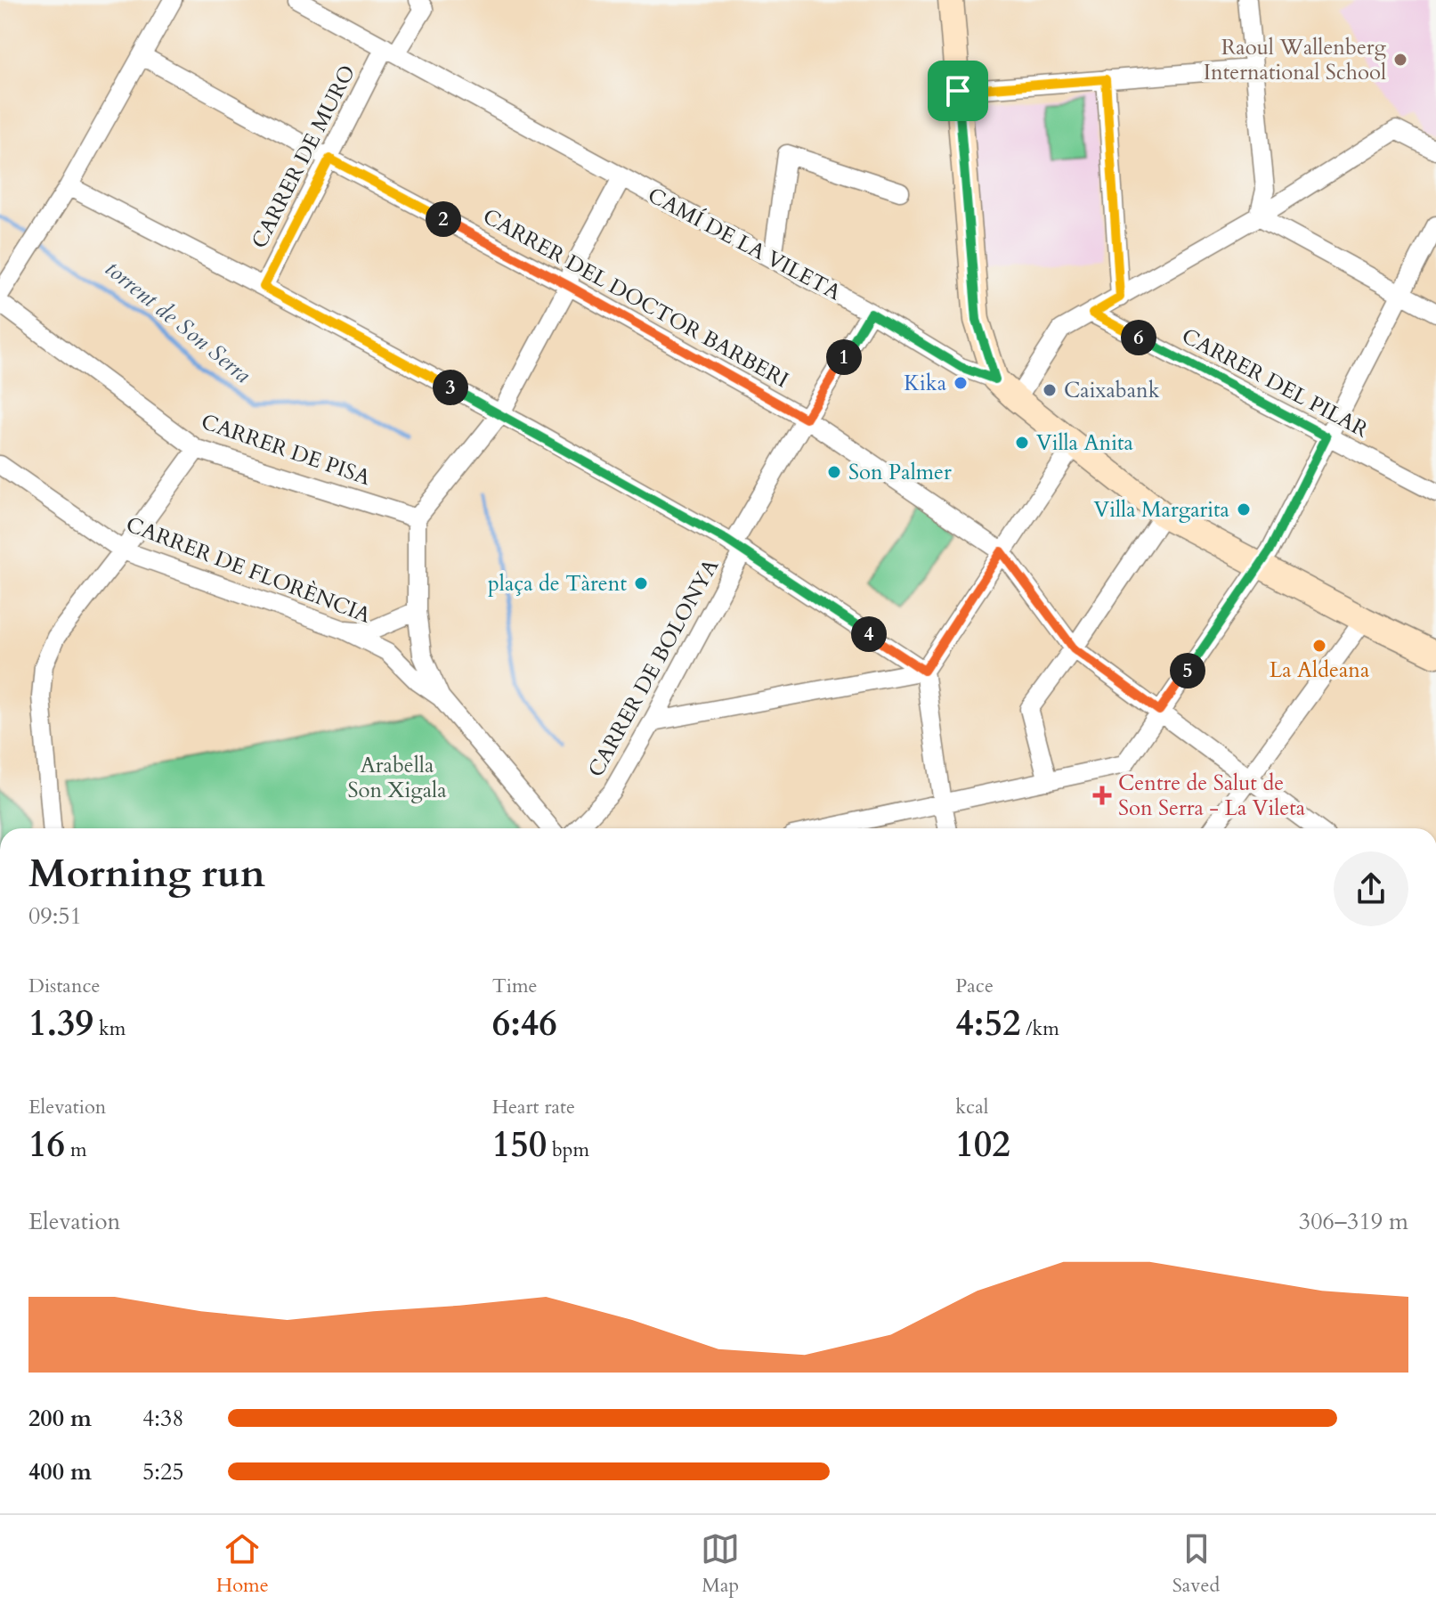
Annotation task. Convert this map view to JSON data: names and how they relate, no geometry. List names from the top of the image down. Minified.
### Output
{"streets":{"street":["CARRER DE MURO","CAMÍ DE LA VILETA","CARRER DEL DOCTOR BARBERI","CARRER DEL PILAR","CARRER DE PISA","CARRER DE FLORÈNCIA","CARRER DE BOLONYA"]},"crossings":[["CARRER DE MURO","CAMÍ DE LA VILETA"],["CARRER DE MURO","CARRER DEL DOCTOR BARBERI"],["CAMÍ DE LA VILETA","CARRER DE BOLONYA"],["CARRER DEL DOCTOR BARBERI","CARRER DE BOLONYA"]],"water":["torrent de Son Serra"],"parks":["Arabella Son Xigala"],"places":{"other":["Raoul Wallenberg International School","Kika","Caixabank","Villa Anita","Son Palmer","Villa Margarita","plaça de Tàrent","La Aldeana"],"health":["Centre de Salut de Son Serra - La Vileta"]},"page":{"pins":["2","6","1","3","4","5"],"heading":["Morning run","09:51"],"stats":[["Distance","1.39 km"],["Time","6:46"],["Pace","4:52 /km"],["Elevation","16 m"],["Heart rate","150 bpm"],["kcal","102"]],"chart":["Elevation","306–319 m"],"list":[{"name":"200 m","note":"4:38"},{"name":"400 m","note":"5:25"}],"tabs":["Home","Map","Saved"]}}
